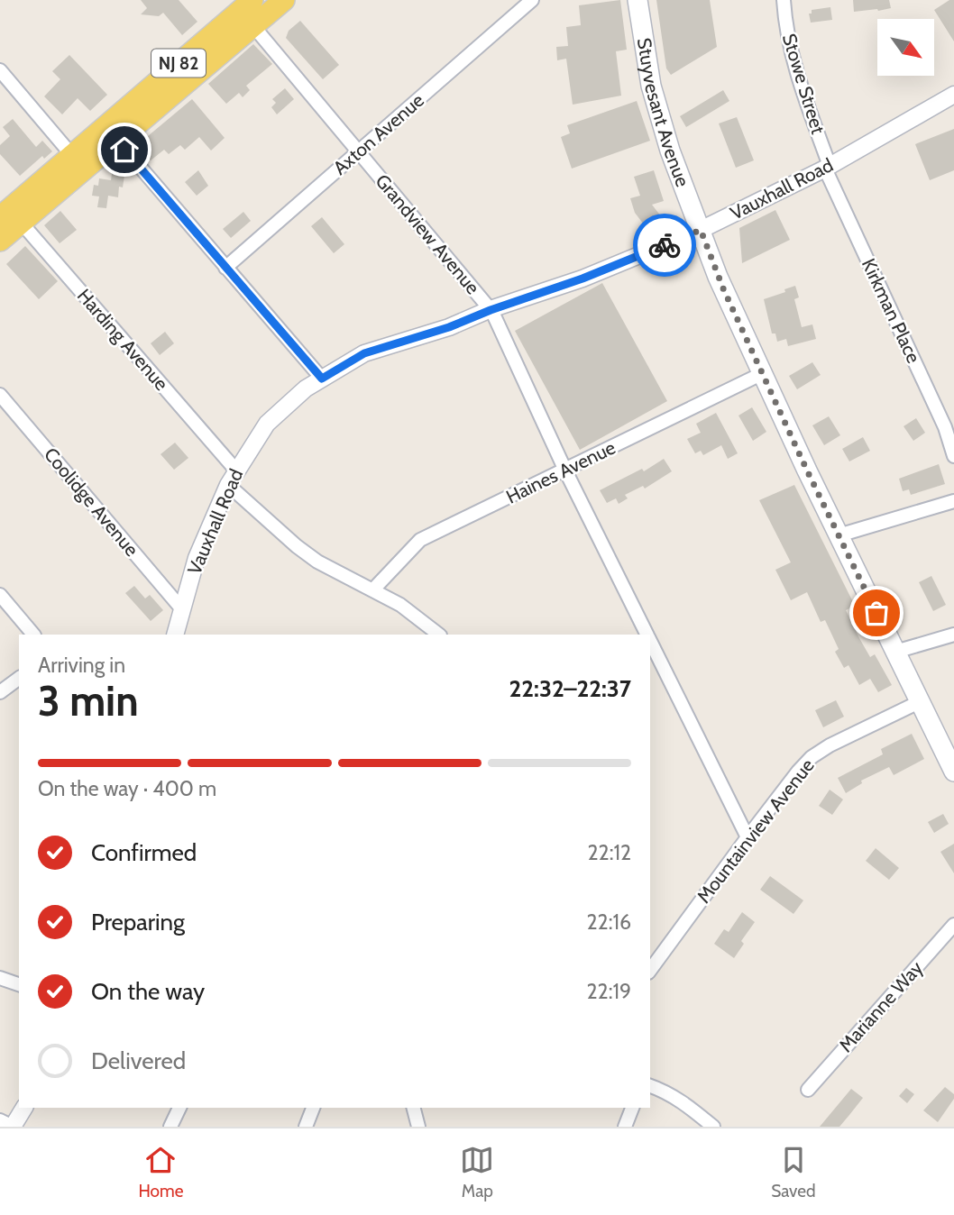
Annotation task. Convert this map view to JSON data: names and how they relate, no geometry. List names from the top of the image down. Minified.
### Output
{"streets":{"main road":["NJ 82","Stuyvesant Avenue"],"street":["Stowe Street","Axton Avenue","Vauxhall Road","Grandview Avenue","Kirkman Place","Harding Avenue","Haines Avenue","Coolidge Avenue","Mountainview Avenue","Marianne Way"]},"crossings":[["NJ 82","Grandview Avenue"],["NJ 82","Harding Avenue"],["Stowe Street","Vauxhall Road"],["Stowe Street","Kirkman Place"],["Stuyvesant Avenue","Vauxhall Road"],["Stuyvesant Avenue","Haines Avenue"],["Stuyvesant Avenue","Mountainview Avenue"],["Axton Avenue","Grandview Avenue"],["Vauxhall Road","Grandview Avenue"],["Vauxhall Road","Kirkman Place"],["Vauxhall Road","Harding Avenue"],["Vauxhall Road","Coolidge Avenue"],["Grandview Avenue","Haines Avenue"],["Grandview Avenue","Mountainview Avenue"],["Harding Avenue","Haines Avenue"]],"north":"bottom right","page":{"heading":["3 min","Arriving in","22:32–22:37"],"bar":"On the way · 400 m","list":[["Confirmed","22:12"],["Preparing","22:16"],["On the way","22:19"],"Delivered"],"tabs":["Home","Map","Saved"]}}
